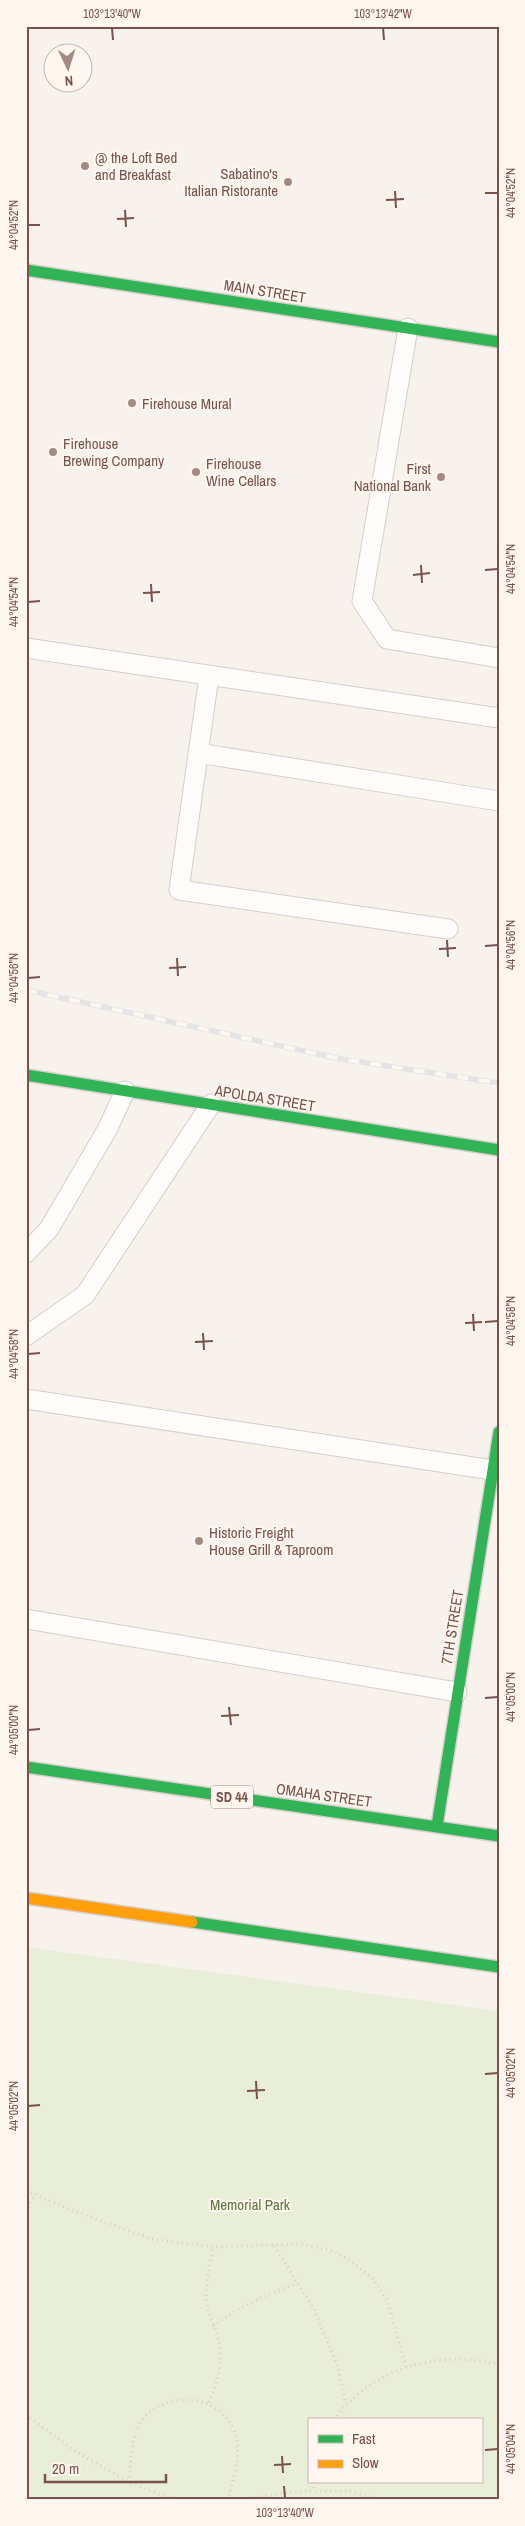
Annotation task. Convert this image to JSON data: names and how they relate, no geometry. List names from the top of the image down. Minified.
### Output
{"streets":{"main road":["MAIN STREET","APOLDA STREET","7TH STREET","OMAHA STREET","SD 44"]},"crossings":[["7TH STREET","OMAHA STREET"]],"parks":["Memorial Park"],"places":["@ the Loft Bed and Breakfast","Sabatino's Italian Ristorante","Firehouse Mural","Firehouse Brewing Company","Firehouse Wine Cellars","First National Bank","Historic Freight House Grill & Taproom"],"legend":["Fast","Slow"],"scale_bar":"20 m","north":"bottom","coordinates":["103°13'40\"W","103°13'42\"W","44°04'52\"N","44°04'54\"N","44°04'56\"N","44°04'58\"N","44°05'00\"N","44°05'02\"N","44°05'04\"N"]}
